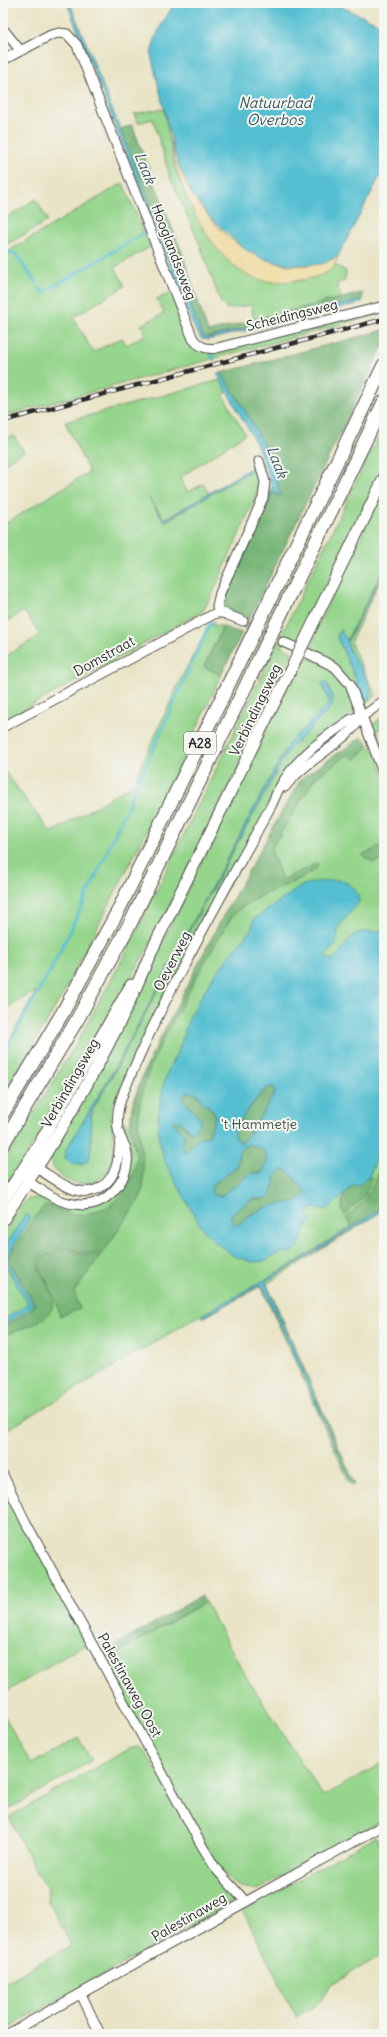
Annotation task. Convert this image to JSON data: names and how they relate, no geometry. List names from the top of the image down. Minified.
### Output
{"streets":{"highway":["A28"],"main road":["Verbindingsweg"],"street":["Hooglandseweg","Scheidingsweg","Domstraat","Oeverweg","Palestinaweg Oost","Palestinaweg"]},"crossings":[["Hooglandseweg","Scheidingsweg"],["Verbindingsweg","Oeverweg"],["Palestinaweg Oost","Palestinaweg"]],"water":["Natuurbad Overbos","Laak"],"parks":["'t Hammetje"]}
